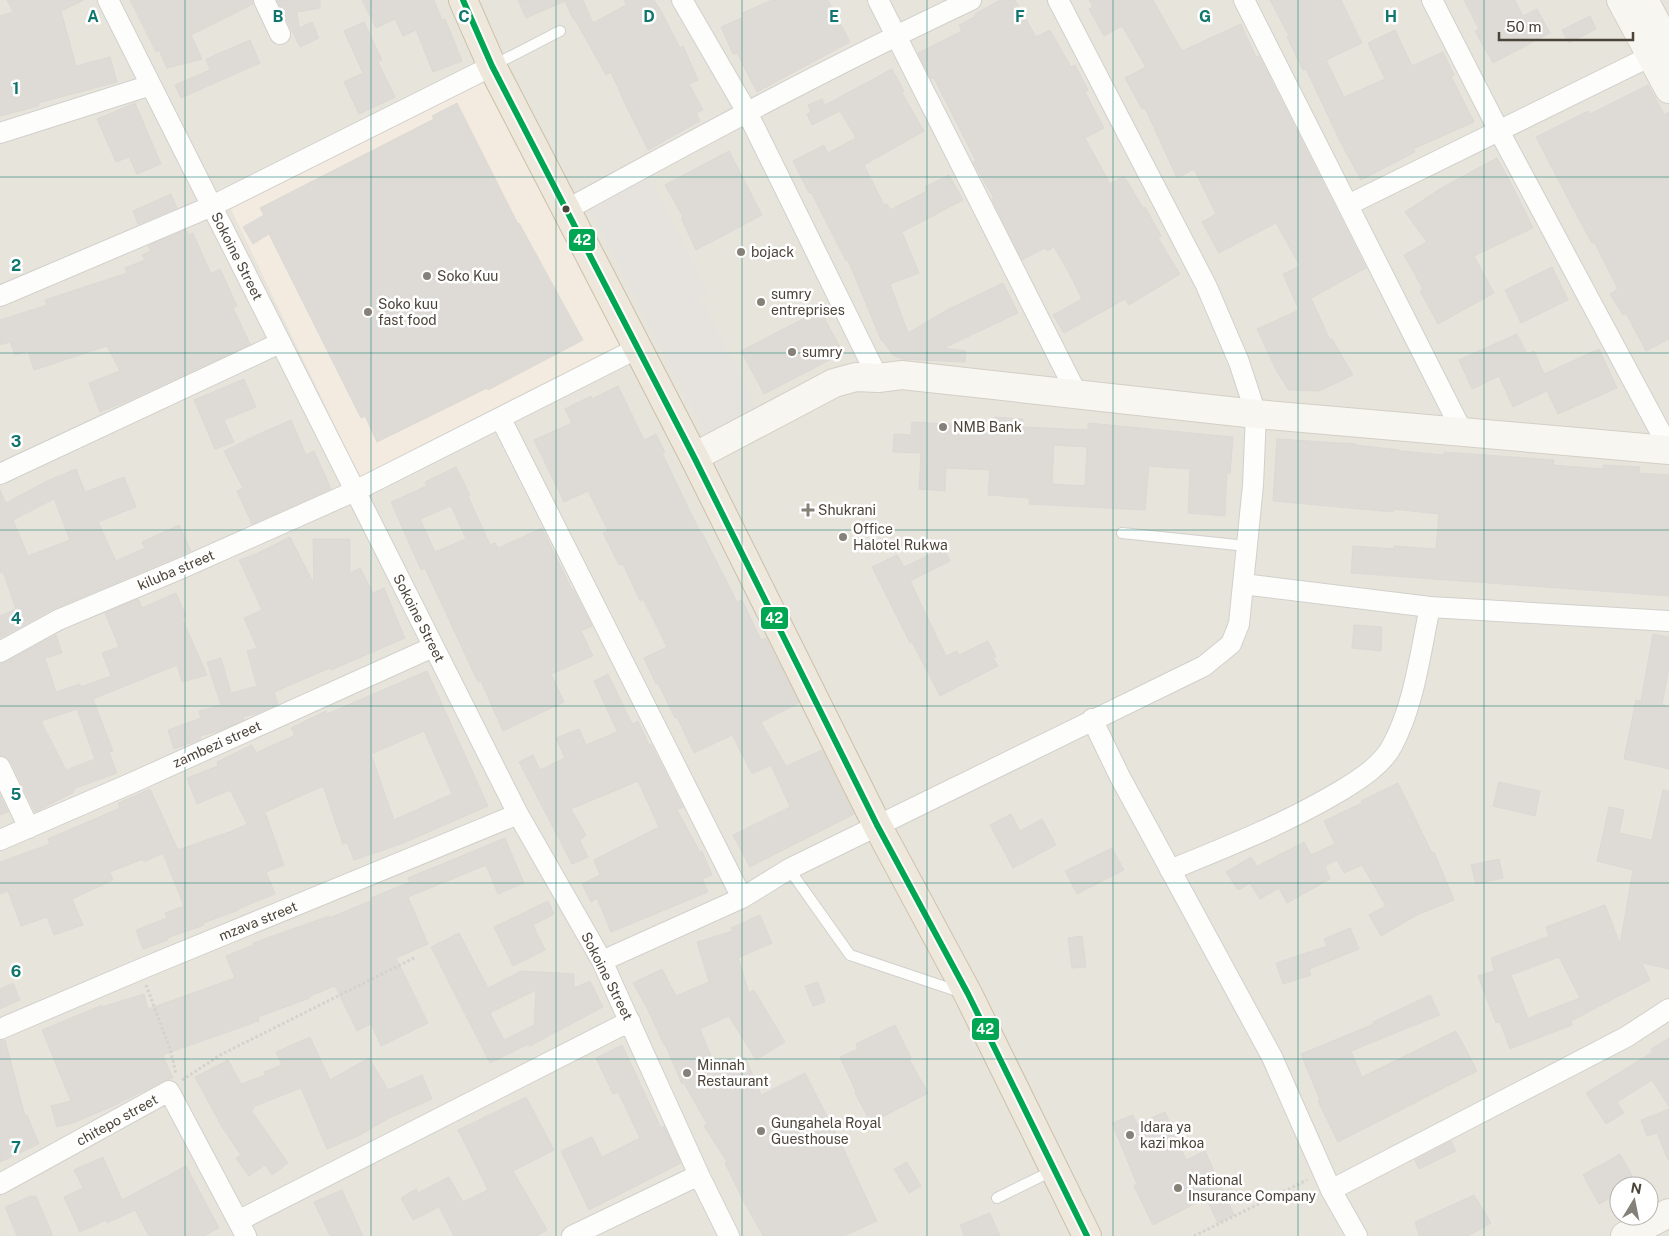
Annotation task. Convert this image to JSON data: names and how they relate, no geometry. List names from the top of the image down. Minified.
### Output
{"streets":{"street":["Sokoine Street","kiluba street","zambezi street","mzava street","chitepo street"]},"crossings":[["Sokoine Street","kiluba street"],["Sokoine Street","zambezi street"],["Sokoine Street","mzava street"]],"places":{"other":["bojack","Soko Kuu","sumry entreprises","Soko kuu fast food","sumry","NMB Bank","Office Halotel Rukwa","Minnah Restaurant","Gungahela Royal Guesthouse","Idara ya kazi mkoa","National Insurance Company"],"health":["Shukrani"]},"lines":["transit line 42"],"scale_bar":"50 m","north":"top","grid":{"columns":["A","B","C","D","E","F","G","H"],"rows":["1","2","3","4","5","6","7"]}}
